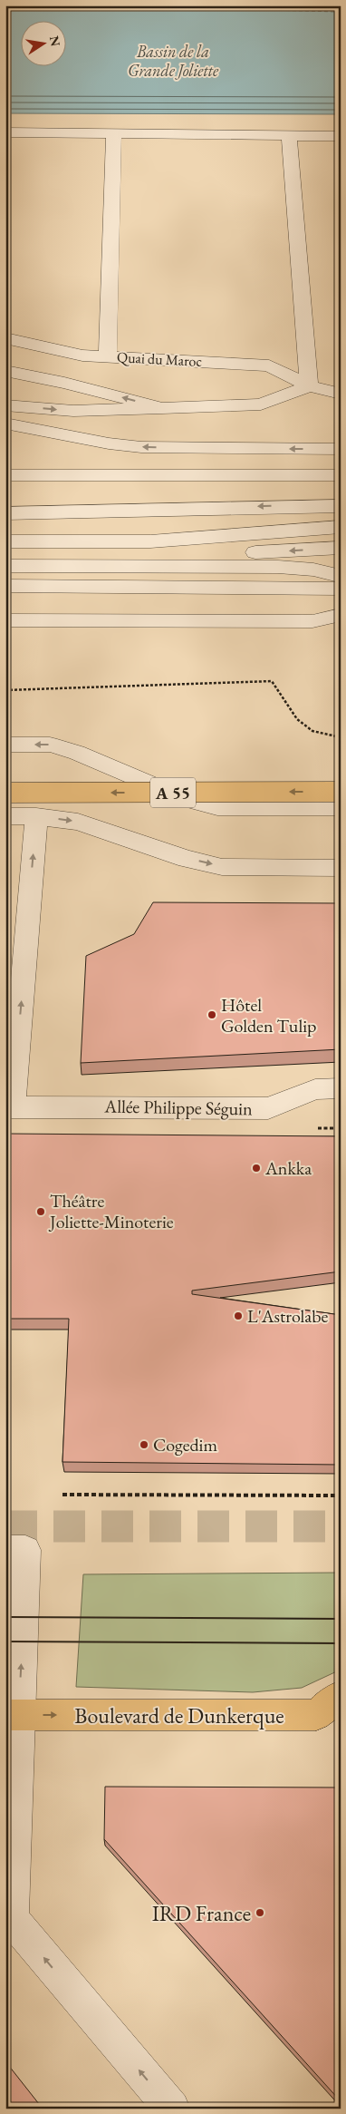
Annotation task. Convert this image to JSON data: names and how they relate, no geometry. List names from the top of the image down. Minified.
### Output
{"streets":{"main road":["A 55","Boulevard de Dunkerque"],"street":["Quai du Maroc","Allée Philippe Séguin"]},"one_way":["Boulevard de Dunkerque"],"water":["Bassin de la Grande Joliette"],"places":["Hôtel Golden Tulip","Ankka","Théâtre Joliette-Minoterie","L'Astrolabe","Cogedim","IRD France"],"north":"right"}
